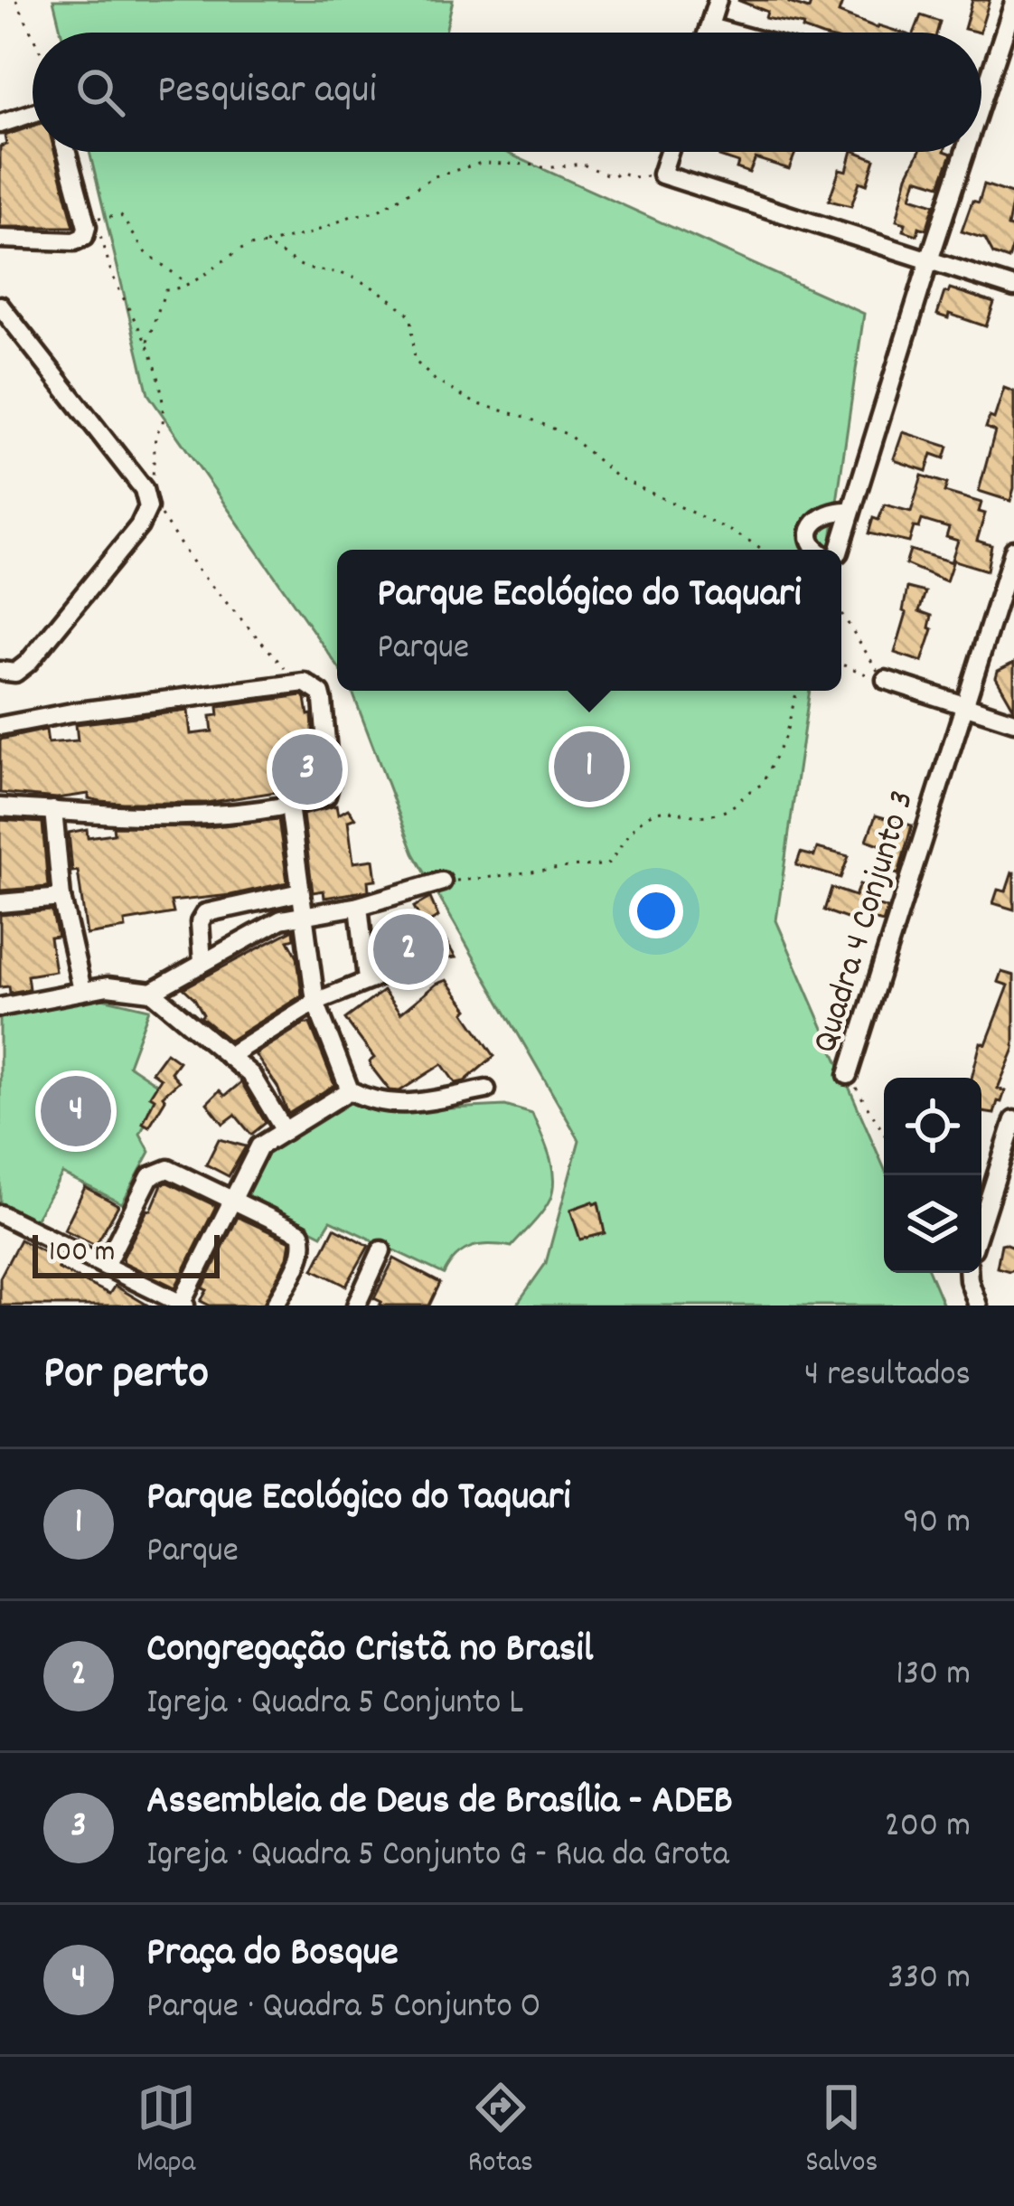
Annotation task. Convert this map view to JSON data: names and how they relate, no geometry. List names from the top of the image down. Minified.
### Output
{"streets":{"street":["Quadra 4 Conjunto 3"]},"scale_bar":"100 m","page":{"search":"Pesquisar aqui","popup":["Parque Ecológico do Taquari","Parque"],"pins":["1","3","2","4"],"scale":"100 m","heading":["Por perto","4 resultados"],"list":[{"mark":"1","name":"Parque Ecológico do Taquari","note":"Parque","value":"90 m"},{"mark":"2","name":"Congregação Cristã no Brasil","note":"Igreja · Quadra 5 Conjunto L","value":"130 m"},{"mark":"3","name":"Assembleia de Deus de Brasília - ADEB","note":"Igreja · Quadra 5 Conjunto G - Rua da Grota","value":"200 m"},{"mark":"4","name":"Praça do Bosque","note":"Parque · Quadra 5 Conjunto O","value":"330 m"}],"nav":["Mapa","Rotas","Salvos"]}}
